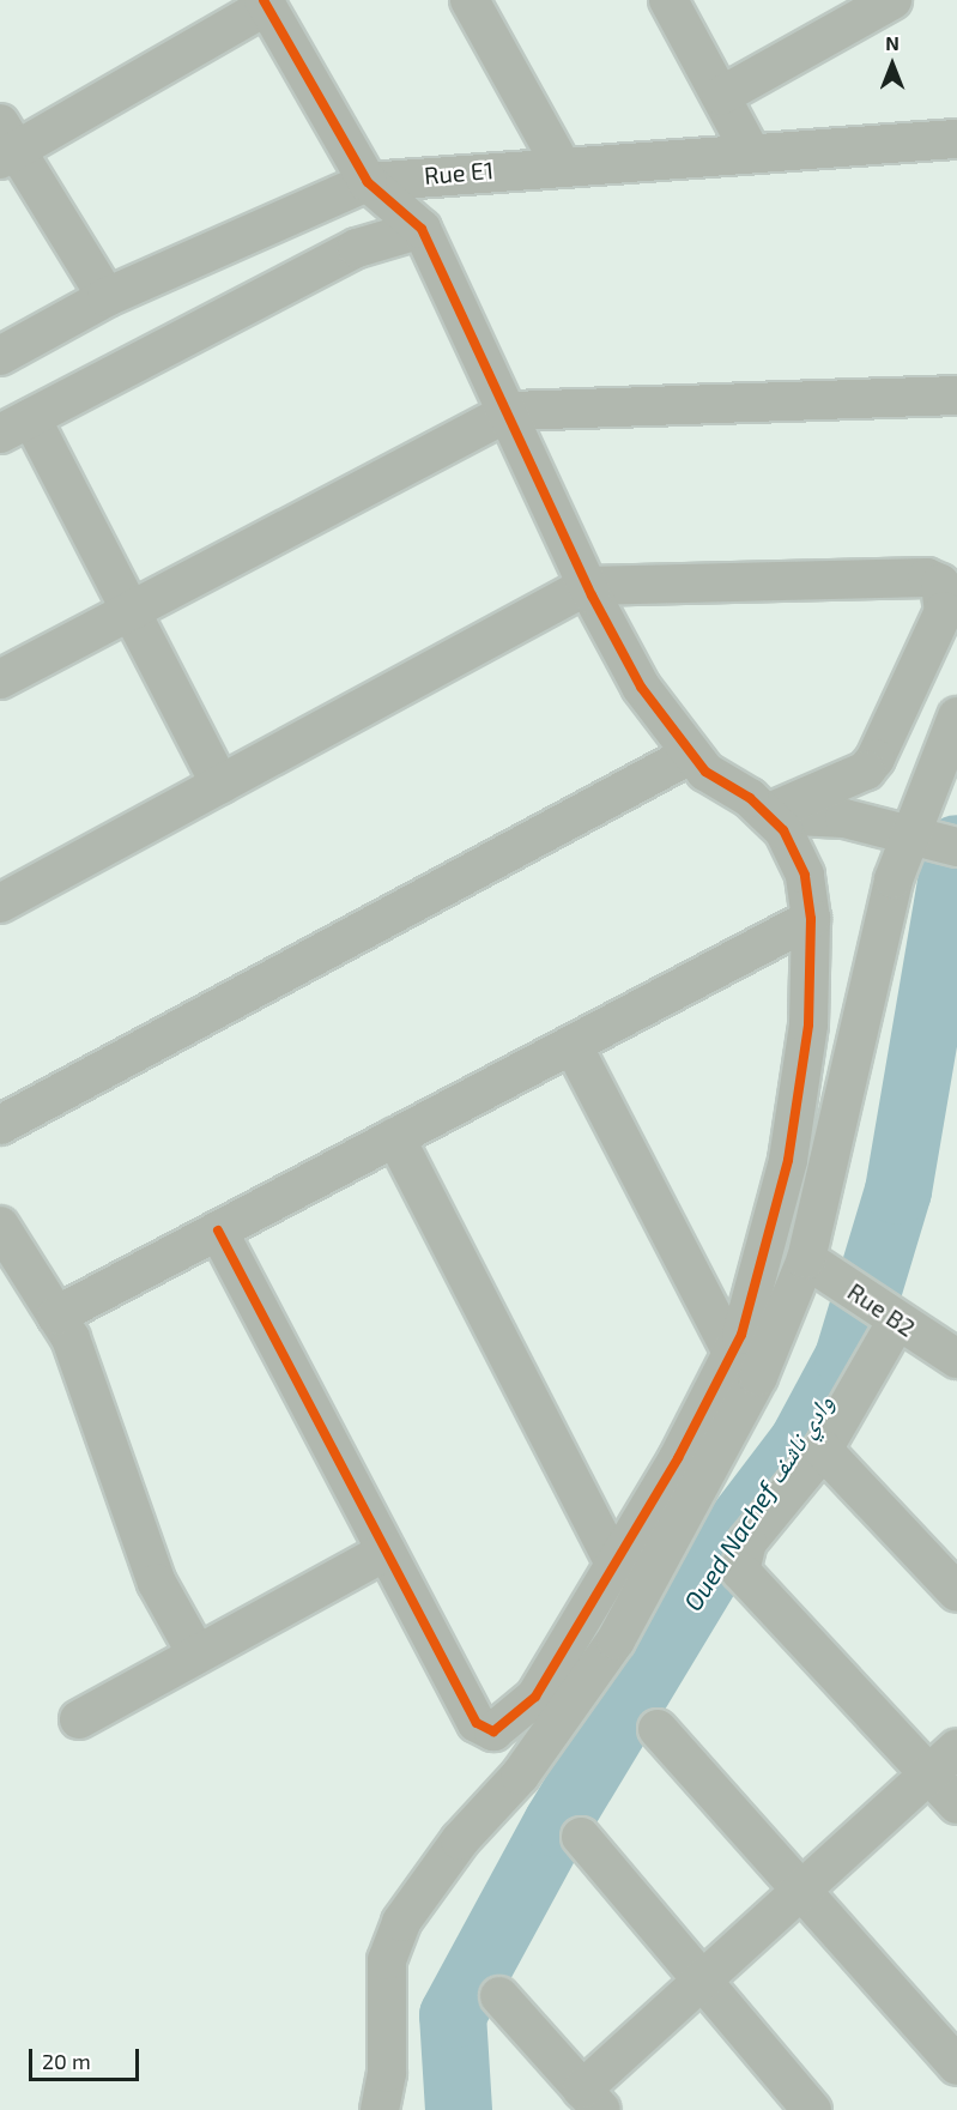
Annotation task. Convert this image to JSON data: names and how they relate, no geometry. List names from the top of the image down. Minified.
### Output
{"streets":{"street":["Rue E1","Rue B2"]},"water":["Oued Nachef وادي ناشف"],"scale_bar":"20 m","north":"top"}
